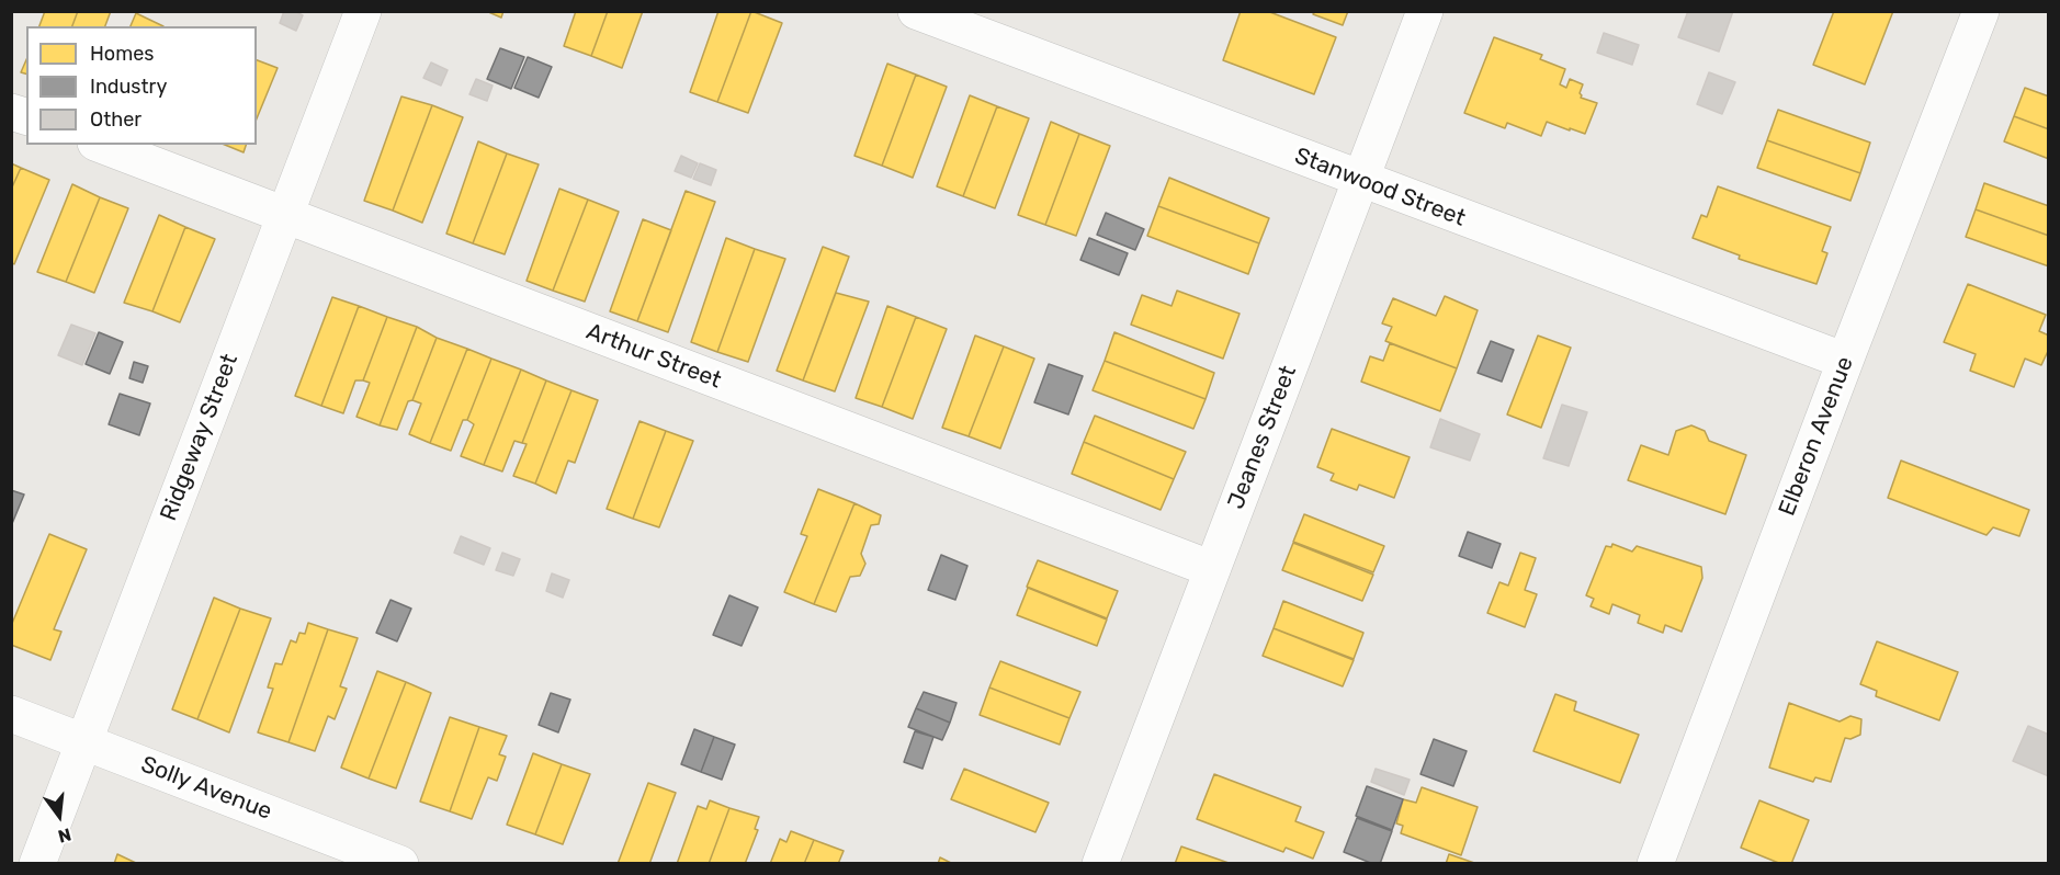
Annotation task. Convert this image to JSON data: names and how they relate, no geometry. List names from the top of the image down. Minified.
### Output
{"streets":{"street":["Stanwood Street","Arthur Street","Elberon Avenue","Ridgeway Street","Jeanes Street","Solly Avenue"]},"crossings":[["Stanwood Street","Elberon Avenue"],["Stanwood Street","Jeanes Street"],["Arthur Street","Ridgeway Street"],["Arthur Street","Jeanes Street"],["Ridgeway Street","Solly Avenue"]],"legend":["Homes","Industry","Other"],"north":"bottom"}
